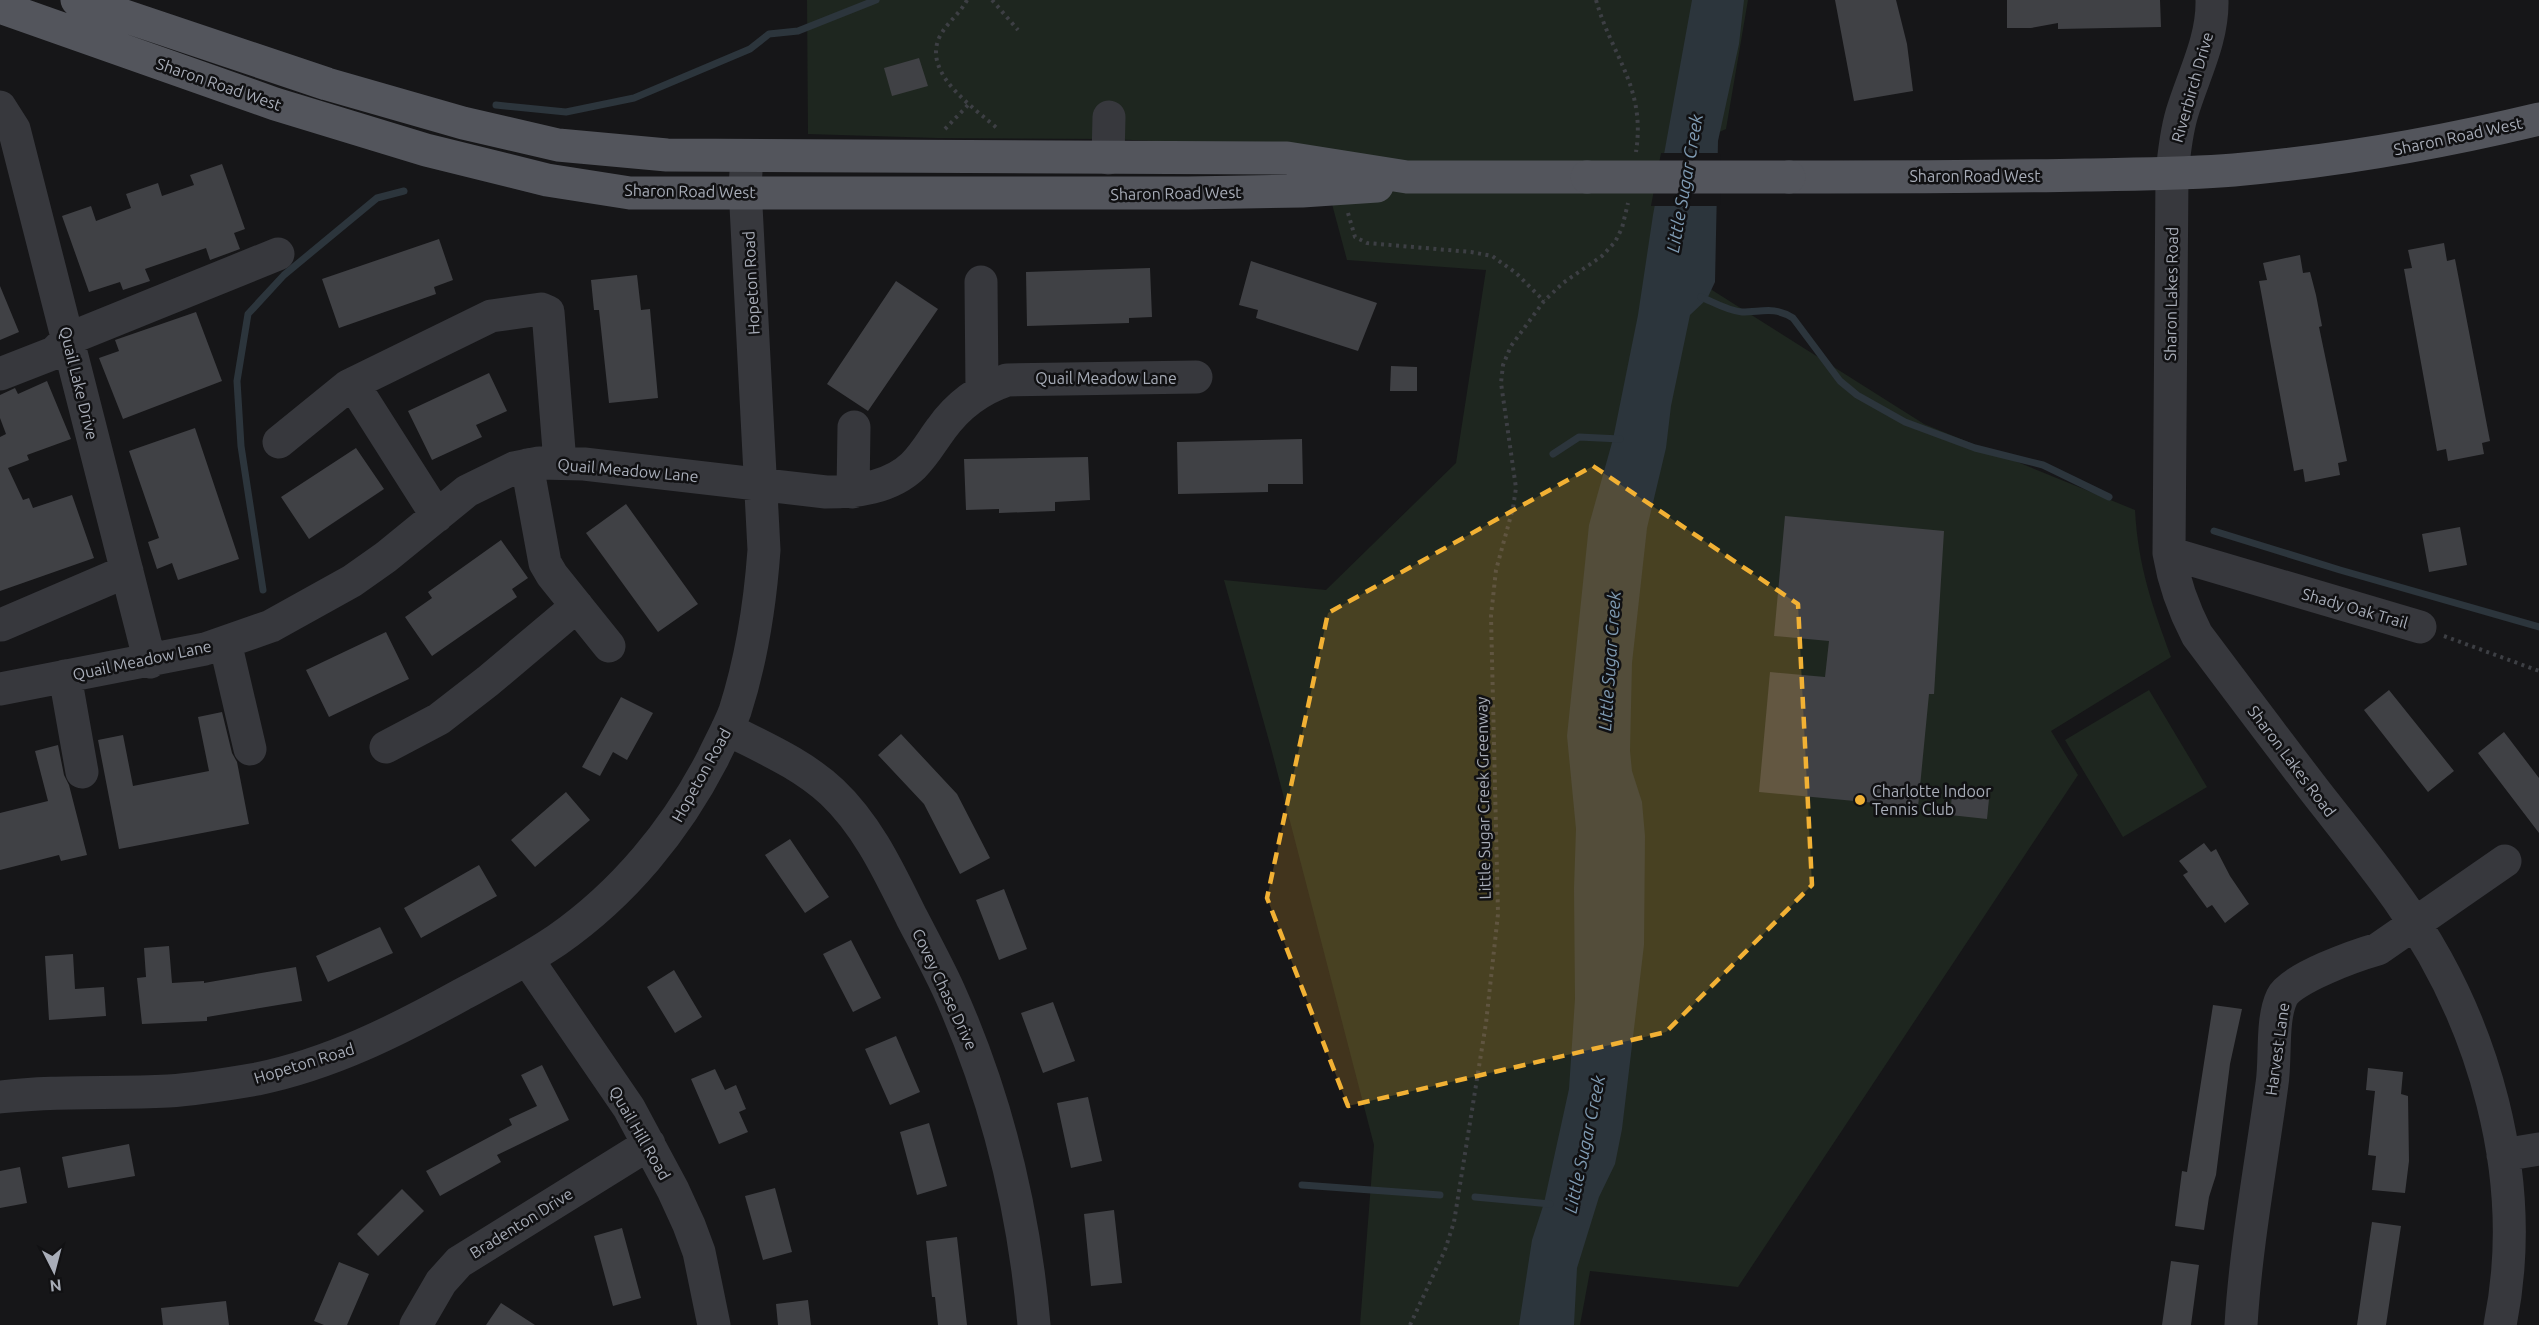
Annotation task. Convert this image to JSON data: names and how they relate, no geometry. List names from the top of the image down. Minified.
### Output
{"streets":{"main road":["Sharon Road West"],"street":["Riverbirch Drive","Hopeton Road","Sharon Lakes Road","Quail Meadow Lane","Quail Lake Drive","Shady Oak Trail","Covey Chase Drive","Harvest Lane","Quail Hill Road","Bradenton Drive"],"path":["Little Sugar Creek Greenway"]},"crossings":[["Sharon Road West","Riverbirch Drive"],["Sharon Road West","Hopeton Road"],["Sharon Road West","Sharon Lakes Road"],["Riverbirch Drive","Sharon Lakes Road"],["Hopeton Road","Quail Meadow Lane"],["Hopeton Road","Covey Chase Drive"],["Hopeton Road","Quail Hill Road"],["Sharon Lakes Road","Shady Oak Trail"],["Sharon Lakes Road","Harvest Lane"],["Quail Meadow Lane","Quail Lake Drive"],["Quail Hill Road","Bradenton Drive"]],"water":["Little Sugar Creek"],"places":["Charlotte Indoor Tennis Club"],"north":"bottom"}
